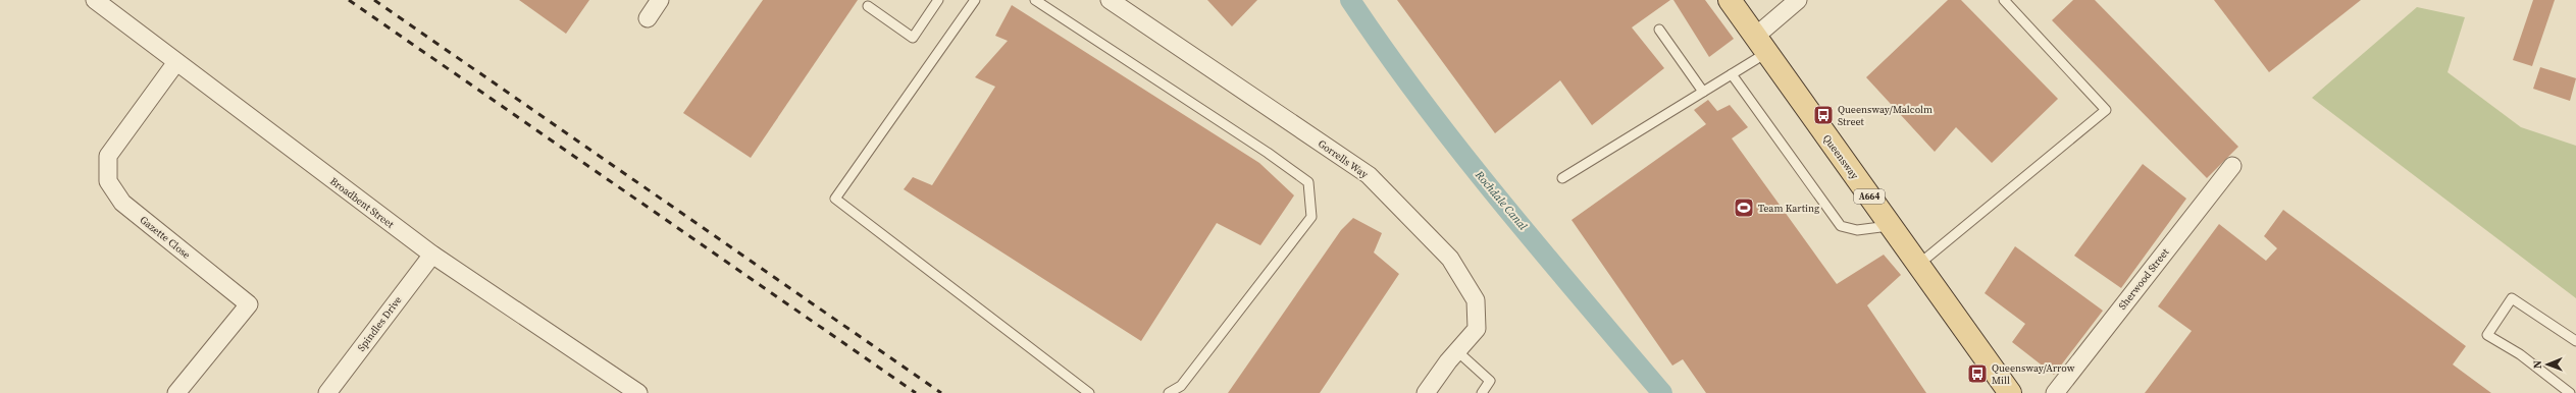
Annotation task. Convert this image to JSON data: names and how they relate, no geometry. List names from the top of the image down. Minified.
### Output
{"streets":{"main road":["Queensway","A664"],"street":["Gorrells Way","Broadbent Street","Gazette Close","Sherwood Street","Spindles Drive"]},"crossings":[["Broadbent Street","Gazette Close"],["Broadbent Street","Spindles Drive"]],"water":["Rochdale Canal"],"places":{"bus stop":["Queensway/Malcolm Street","Queensway/Arrow Mill"],"sports":["Team Karting"]},"north":"left"}
